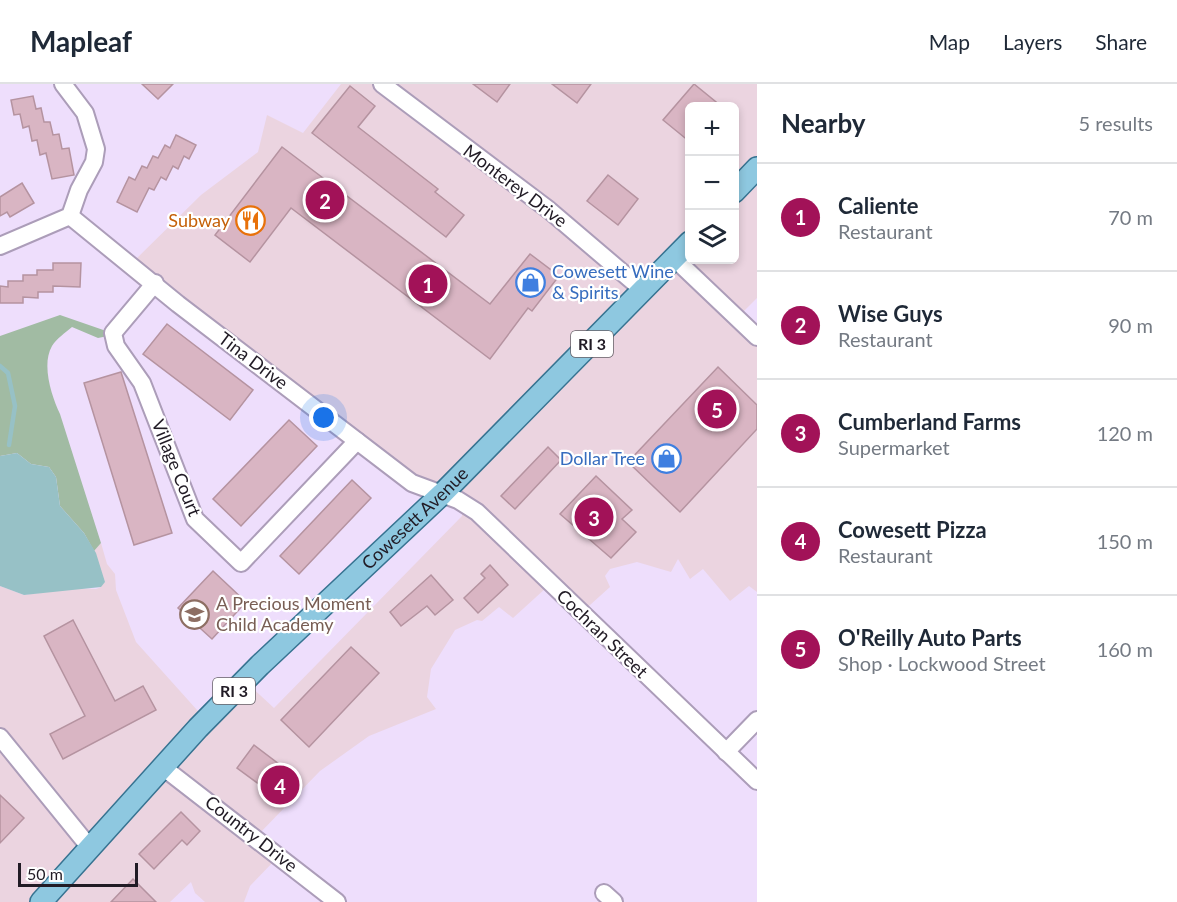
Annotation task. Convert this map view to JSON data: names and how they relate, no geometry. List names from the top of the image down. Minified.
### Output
{"streets":{"main road":["RI 3","Cowesett Avenue"],"street":["Monterey Drive","Tina Drive","Village Court","Cochran Street","Country Drive"]},"crossings":[["Monterey Drive","Cowesett Avenue"],["Tina Drive","Village Court"],["Tina Drive","Cowesett Avenue"],["Tina Drive","Cochran Street"],["Cowesett Avenue","Cochran Street"],["Cowesett Avenue","Country Drive"]],"places":{"restaurant":["Subway"],"shop":["Cowesett Wine & Spirits","Dollar Tree"],"school or university":["A Precious Moment Child Academy"]},"scale_bar":"50 m","page":{"header":"Mapleaf","nav":["Map","Layers","Share"],"heading":["Nearby","5 results"],"map_buttons":["+","−"],"list":[{"mark":"1","name":"Caliente","note":"Restaurant","value":"70 m"},{"mark":"2","name":"Wise Guys","note":"Restaurant","value":"90 m"},{"mark":"3","name":"Cumberland Farms","note":"Supermarket","value":"120 m"},{"mark":"4","name":"Cowesett Pizza","note":"Restaurant","value":"150 m"},{"mark":"5","name":"O'Reilly Auto Parts","note":"Shop · Lockwood Street","value":"160 m"}],"pins":["2","1","5","3","4"],"scale":"50 m"}}
